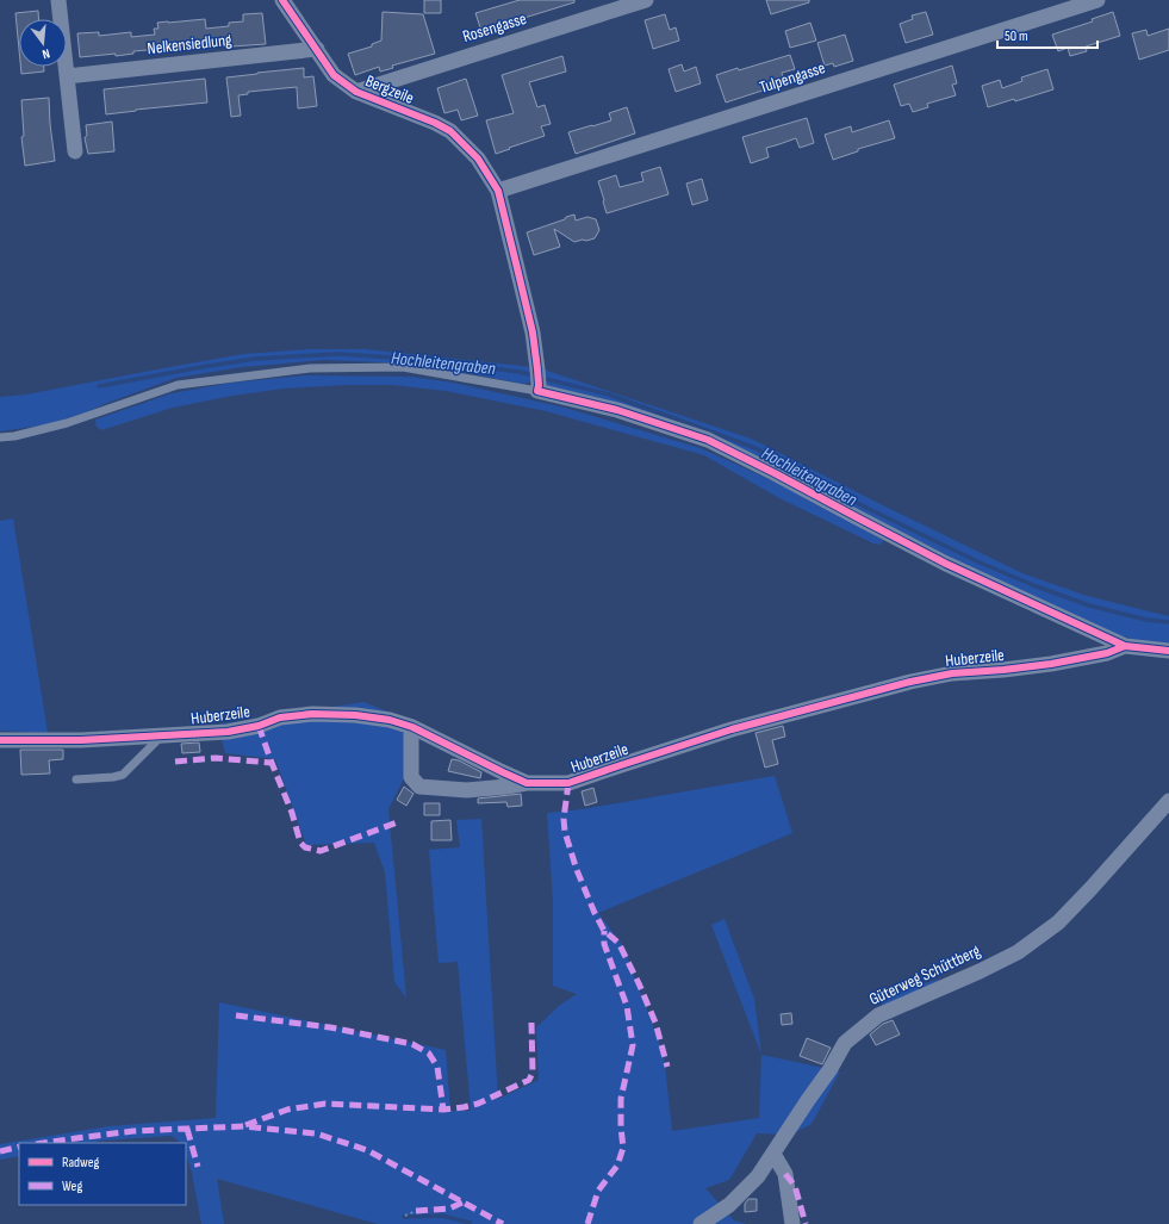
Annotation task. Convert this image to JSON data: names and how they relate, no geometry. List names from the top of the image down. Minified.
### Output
{"streets":{"street":["Rosengasse","Nelkensiedlung","Tulpengasse","Bergzeile","Huberzeile","Güterweg Schüttberg"]},"crossings":[["Rosengasse","Bergzeile"],["Nelkensiedlung","Bergzeile"],["Tulpengasse","Bergzeile"]],"water":["Hochleitengraben"],"legend":["Radweg","Weg"],"scale_bar":"50 m","north":"bottom"}
